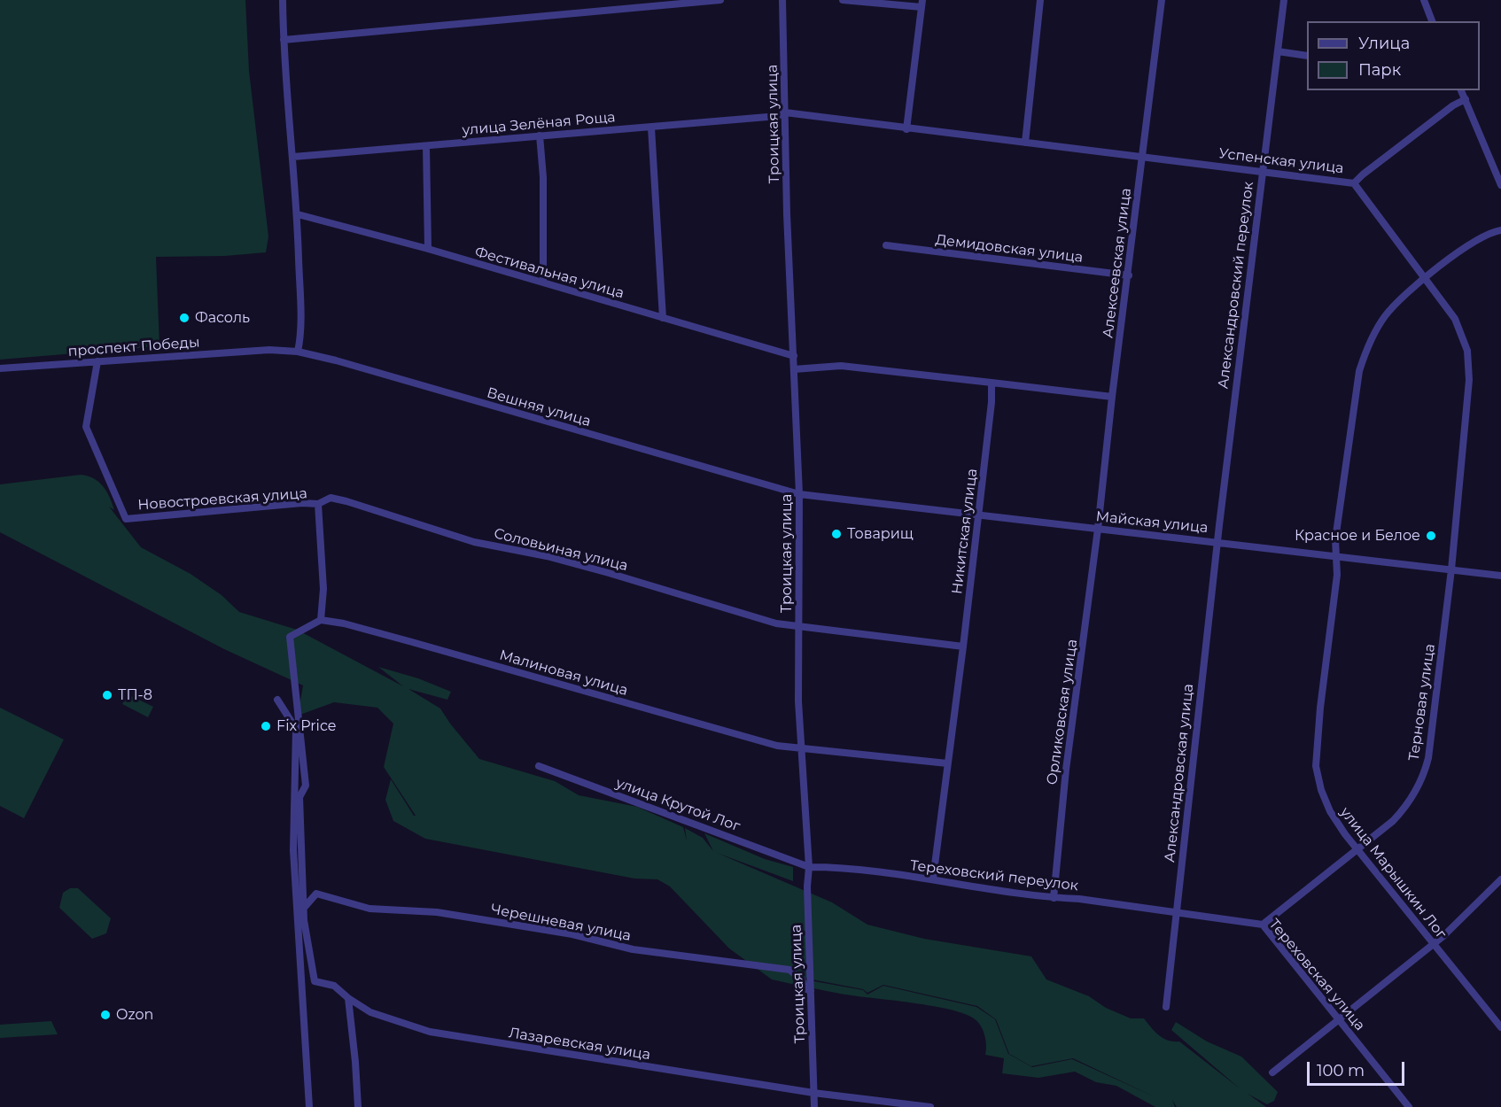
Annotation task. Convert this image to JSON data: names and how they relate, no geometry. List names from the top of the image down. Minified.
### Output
{"streets":{"street":["улица Зелёная Роща","Троицкая улица","Успенская улица","Демидовская улица","Алексеевская улица","Фестивальная улица","Александровский переулок","проспект Победы","Вешняя улица","Новостроевская улица","Майская улица","Никитская улица","Соловьиная улица","Малиновая улица","Терновая улица","Орликовская улица","Александровская улица","улица Крутой Лог","улица Марышкин Лог","Тереховский переулок","Черешневая улица","Тереховская улица","Лазаревская улица"]},"crossings":[["улица Зелёная Роща","Троицкая улица"],["улица Зелёная Роща","Успенская улица"],["Троицкая улица","Успенская улица"],["Троицкая улица","Фестивальная улица"],["Троицкая улица","Вешняя улица"],["Троицкая улица","Майская улица"],["Троицкая улица","Соловьиная улица"],["Троицкая улица","Малиновая улица"],["Троицкая улица","улица Крутой Лог"],["Троицкая улица","Тереховский переулок"],["Троицкая улица","Черешневая улица"],["Троицкая улица","Лазаревская улица"],["Успенская улица","Алексеевская улица"],["Успенская улица","Александровский переулок"],["Успенская улица","Майская улица"],["Успенская улица","Терновая улица"],["Успенская улица","улица Марышкин Лог"],["Демидовская улица","Алексеевская улица"],["Алексеевская улица","Майская улица"],["Алексеевская улица","Орликовская улица"],["Александровский переулок","Майская улица"],["Александровский переулок","Александровская улица"],["проспект Победы","Вешняя улица"],["проспект Победы","Новостроевская улица"],["Вешняя улица","Майская улица"],["Новостроевская улица","Соловьиная улица"],["Новостроевская улица","Малиновая улица"],["Майская улица","Никитская улица"],["Майская улица","Терновая улица"],["Майская улица","Орликовская улица"],["Майская улица","Александровская улица"],["Майская улица","улица Марышкин Лог"],["Никитская улица","Соловьиная улица"],["Никитская улица","Малиновая улица"],["Никитская улица","Тереховский переулок"],["Терновая улица","улица Марышкин Лог"],["Терновая улица","Тереховская улица"],["Орликовская улица","Тереховский переулок"],["Александровская улица","Тереховский переулок"],["Александровская улица","Тереховская улица"],["улица Крутой Лог","Тереховский переулок"],["Тереховский переулок","Тереховская улица"]],"places":["Фасоль","Товарищ","Красное и Белое","ТП-8","Fix Price","Ozon"],"legend":["Улица","Парк"],"scale_bar":"100 m"}
